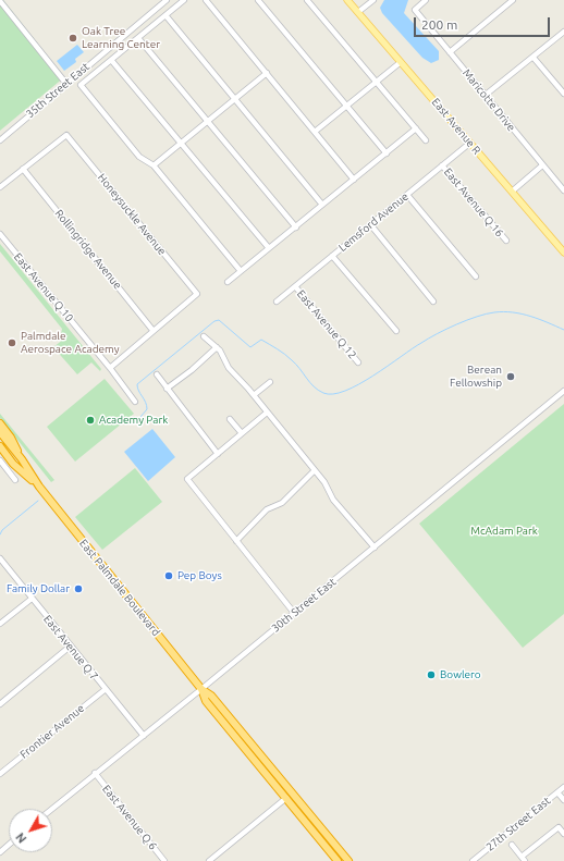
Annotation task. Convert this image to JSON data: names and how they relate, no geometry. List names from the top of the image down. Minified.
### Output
{"streets":{"highway":["East Palmdale Boulevard"],"main road":["East Avenue R"],"street":["35th Street East","Maricotte Drive","East Avenue Q 16","Honeysuckle Avenue","Lemsford Avenue","Rollingridge Avenue","East Avenue Q 10","East Avenue Q 12","30th Street East","East Avenue Q 7","Frontier Avenue","East Avenue Q 6","27th Street East"]},"crossings":[["East Avenue R","Lemsford Avenue"],["East Avenue Q 16","Lemsford Avenue"],["Honeysuckle Avenue","Rollingridge Avenue"],["Lemsford Avenue","East Avenue Q 12"],["East Palmdale Boulevard","30th Street East"],["30th Street East","East Avenue Q 7"],["30th Street East","East Avenue Q 6"],["East Avenue Q 7","Frontier Avenue"]],"parks":["McAdam Park"],"places":["Oak Tree Learning Center","Palmdale Aerospace Academy","Berean Fellowship","Academy Park","Pep Boys","Family Dollar","Bowlero"],"scale_bar":"200 m","north":"bottom left"}
